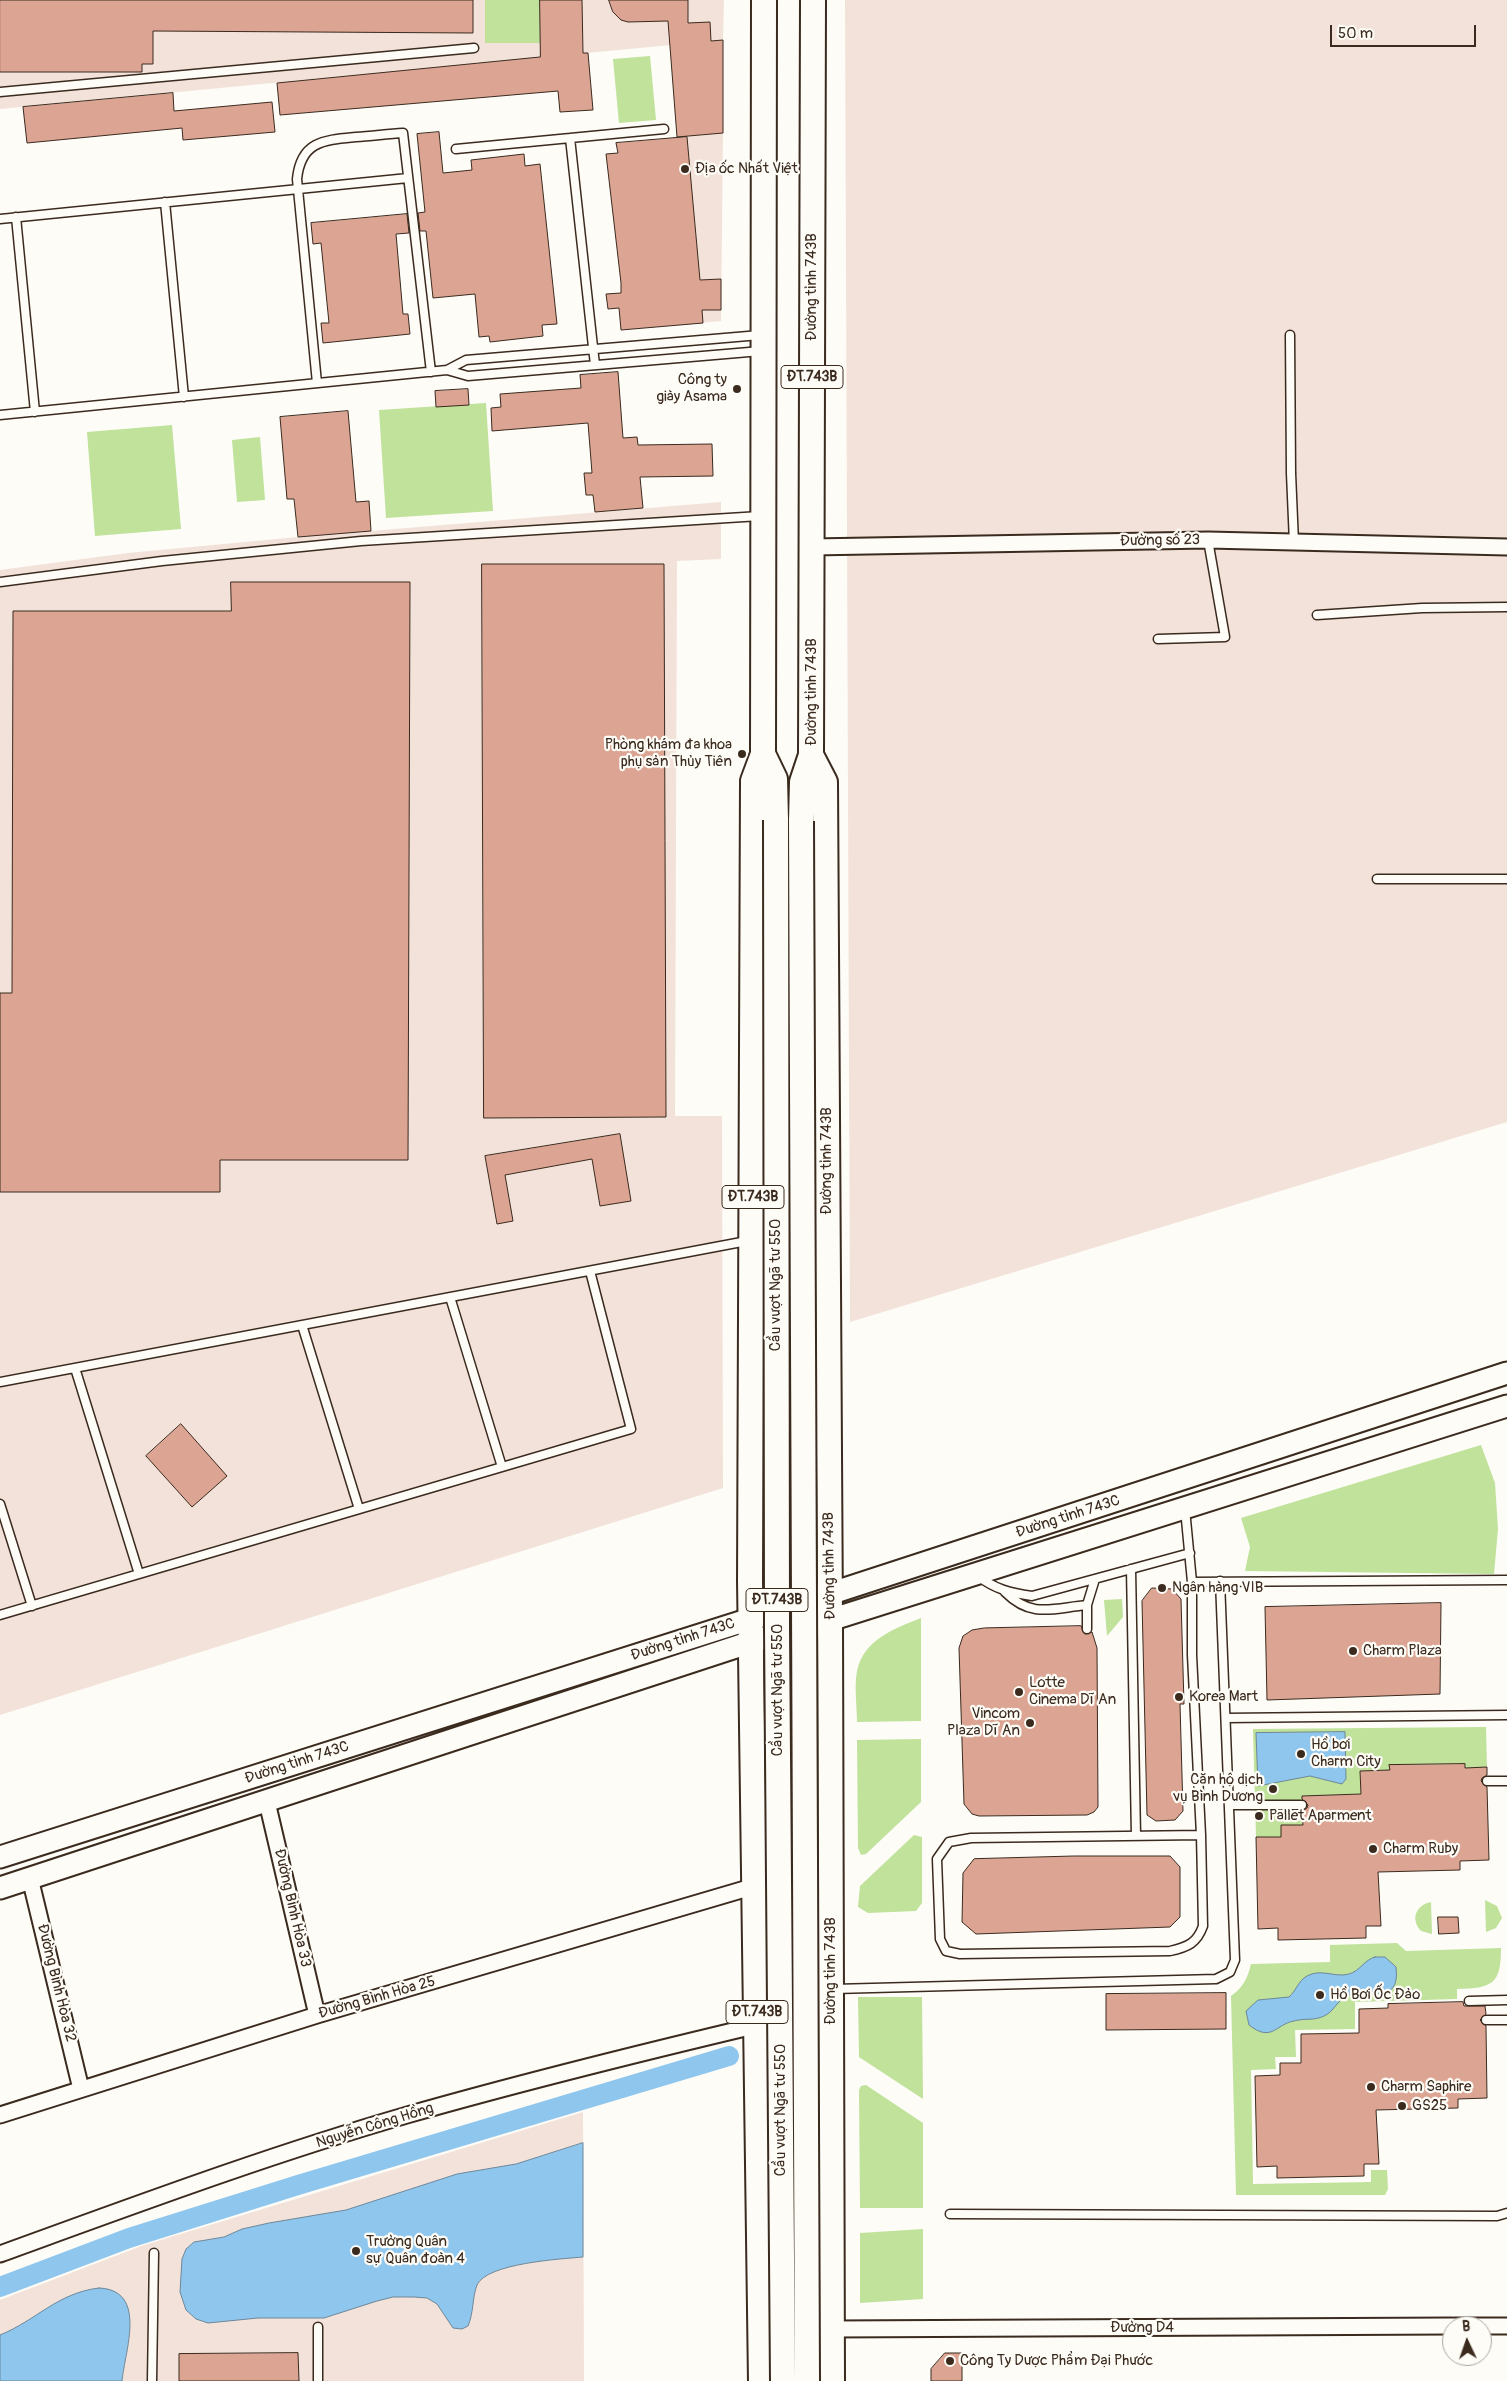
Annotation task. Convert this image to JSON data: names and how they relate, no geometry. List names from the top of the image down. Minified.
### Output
{"streets":{"main road":["Đường tỉnh 743B","ĐT.743B","Cầu vượt Ngã tư 550","Đường tỉnh 743C"],"street":["Đường số 23","Đường Bình Hòa 33","Đường Bình Hòa 32","Đường Bình Hòa 25","Nguyễn Công Hồng","Đường D4"]},"crossings":[["Đường tỉnh 743B","Đường số 23"],["Đường tỉnh 743B","Cầu vượt Ngã tư 550"],["Đường tỉnh 743B","Đường tỉnh 743C"],["Đường tỉnh 743B","Đường D4"],["ĐT.743B","Cầu vượt Ngã tư 550"],["ĐT.743B","Đường tỉnh 743C"],["ĐT.743B","Đường Bình Hòa 25"],["ĐT.743B","Nguyễn Công Hồng"],["Đường tỉnh 743C","Đường Bình Hòa 33"],["Đường tỉnh 743C","Đường Bình Hòa 32"],["Đường Bình Hòa 33","Đường Bình Hòa 25"],["Đường Bình Hòa 32","Đường Bình Hòa 25"]],"places":["Địa ốc Nhất Việt","Công ty giày Asama","Phòng khám đa khoa phụ sản Thủy Tiên","Ngân hàng VIB","Charm Plaza","Lotte Cinema Dĩ An","Korea Mart","Vincom Plaza Dĩ An","Hồ bơi Charm City","Căn hộ dịch vụ Bình Dương","Pallet Aparment","Charm Ruby","Hồ Bơi Ốc Đảo","Charm Saphire","GS25","Trường Quân sự Quân đoàn 4","Công Ty Dược Phẩm Đại Phước"],"scale_bar":"50 m","north":"top"}
